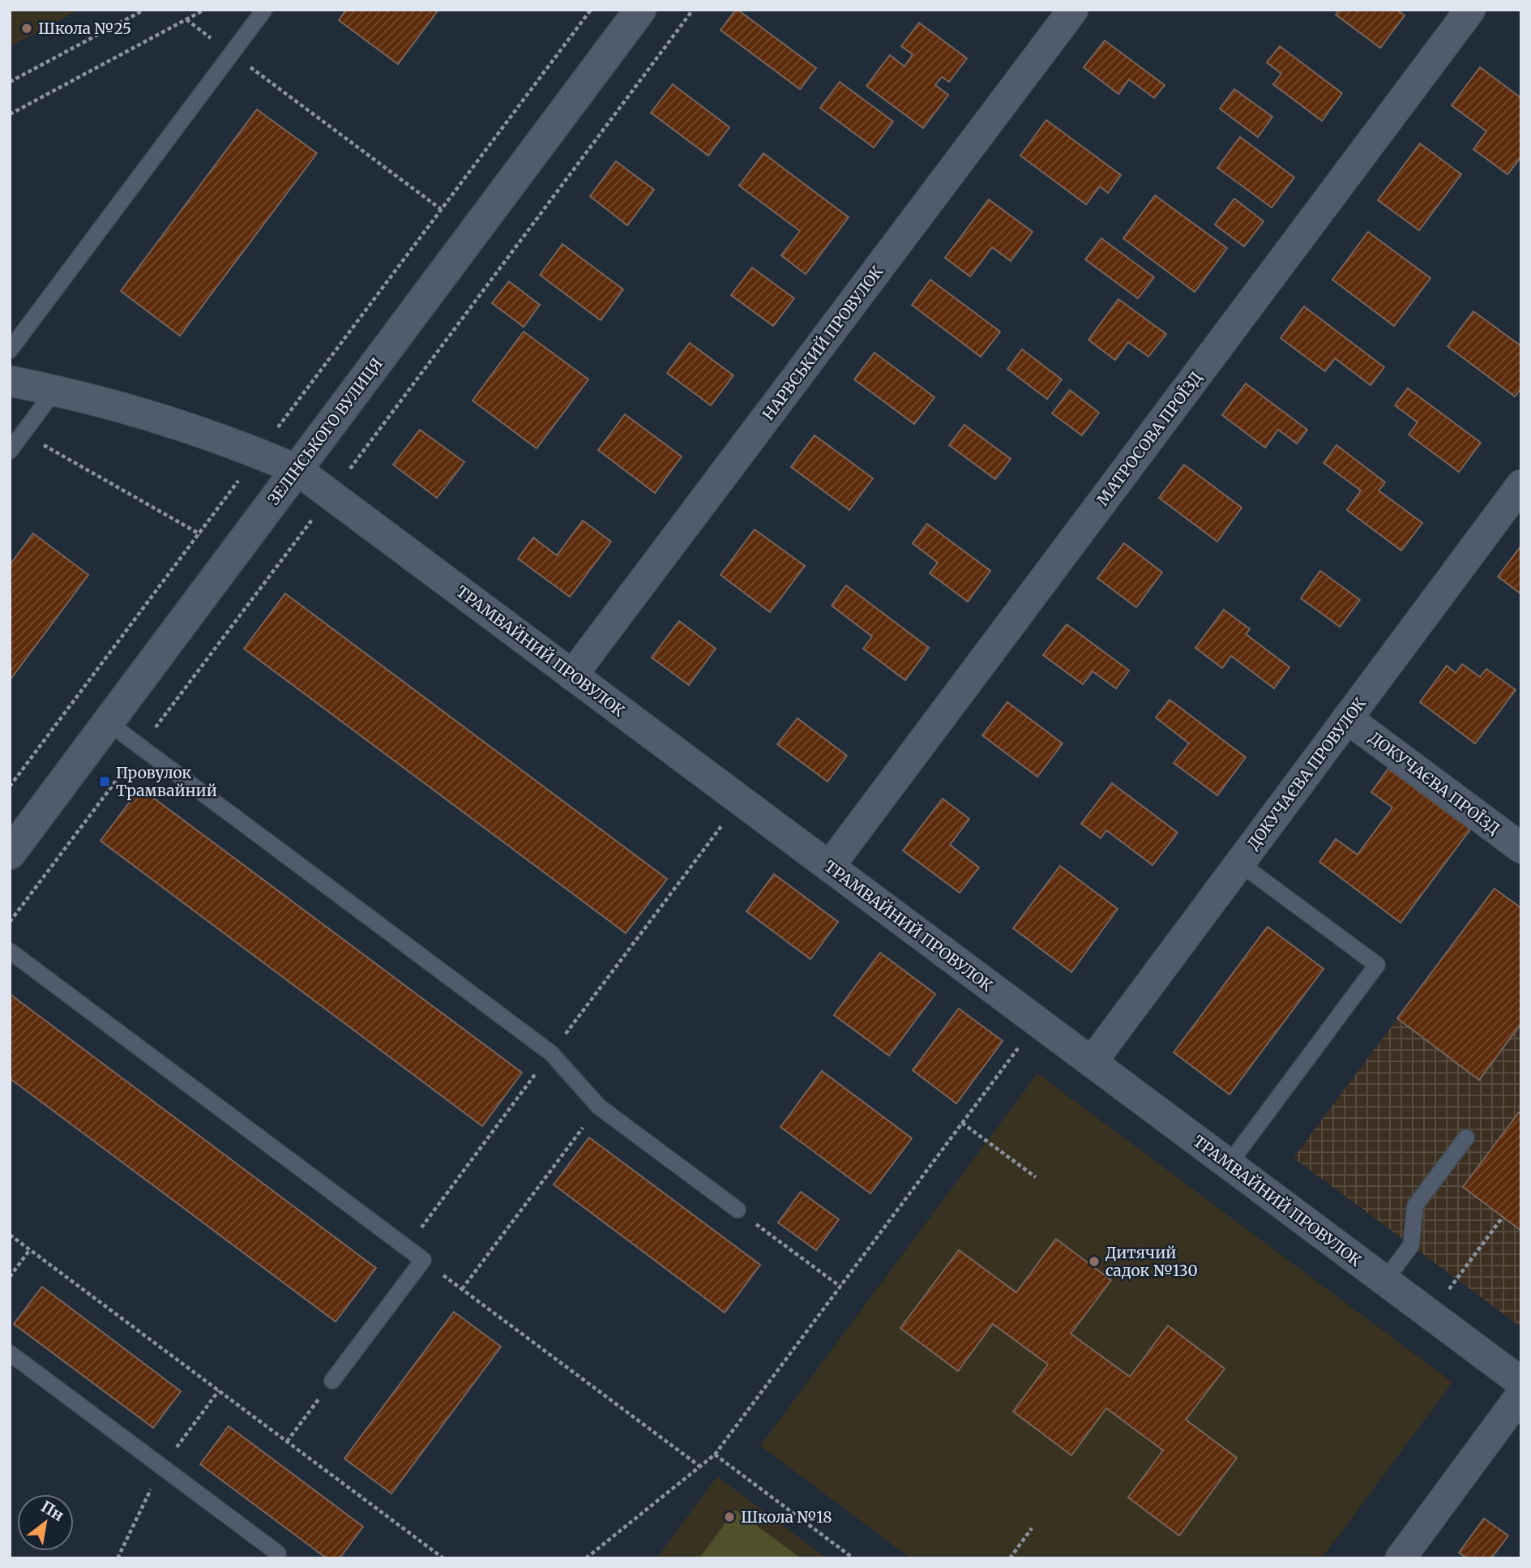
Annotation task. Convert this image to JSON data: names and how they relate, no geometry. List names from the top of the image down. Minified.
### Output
{"streets":{"street":["НАРВСЬКИЙ ПРОВУЛОК","ЗЕЛІНСЬКОГО ВУЛИЦЯ","МАТРОСОВА ПРОЇЗД","ТРАМВАЙНИЙ ПРОВУЛОК","ДОКУЧАЄВА ПРОВУЛОК","ДОКУЧАЄВА ПРОЇЗД"]},"crossings":[["НАРВСЬКИЙ ПРОВУЛОК","ТРАМВАЙНИЙ ПРОВУЛОК"],["ЗЕЛІНСЬКОГО ВУЛИЦЯ","ТРАМВАЙНИЙ ПРОВУЛОК"],["МАТРОСОВА ПРОЇЗД","ТРАМВАЙНИЙ ПРОВУЛОК"],["ТРАМВАЙНИЙ ПРОВУЛОК","ДОКУЧАЄВА ПРОВУЛОК"],["ДОКУЧАЄВА ПРОВУЛОК","ДОКУЧАЄВА ПРОЇЗД"]],"places":{"other":["Школа №25","Дитячий садок №130","Школа №18"],"transit":["Провулок Трамвайний"]},"north":"top right"}
